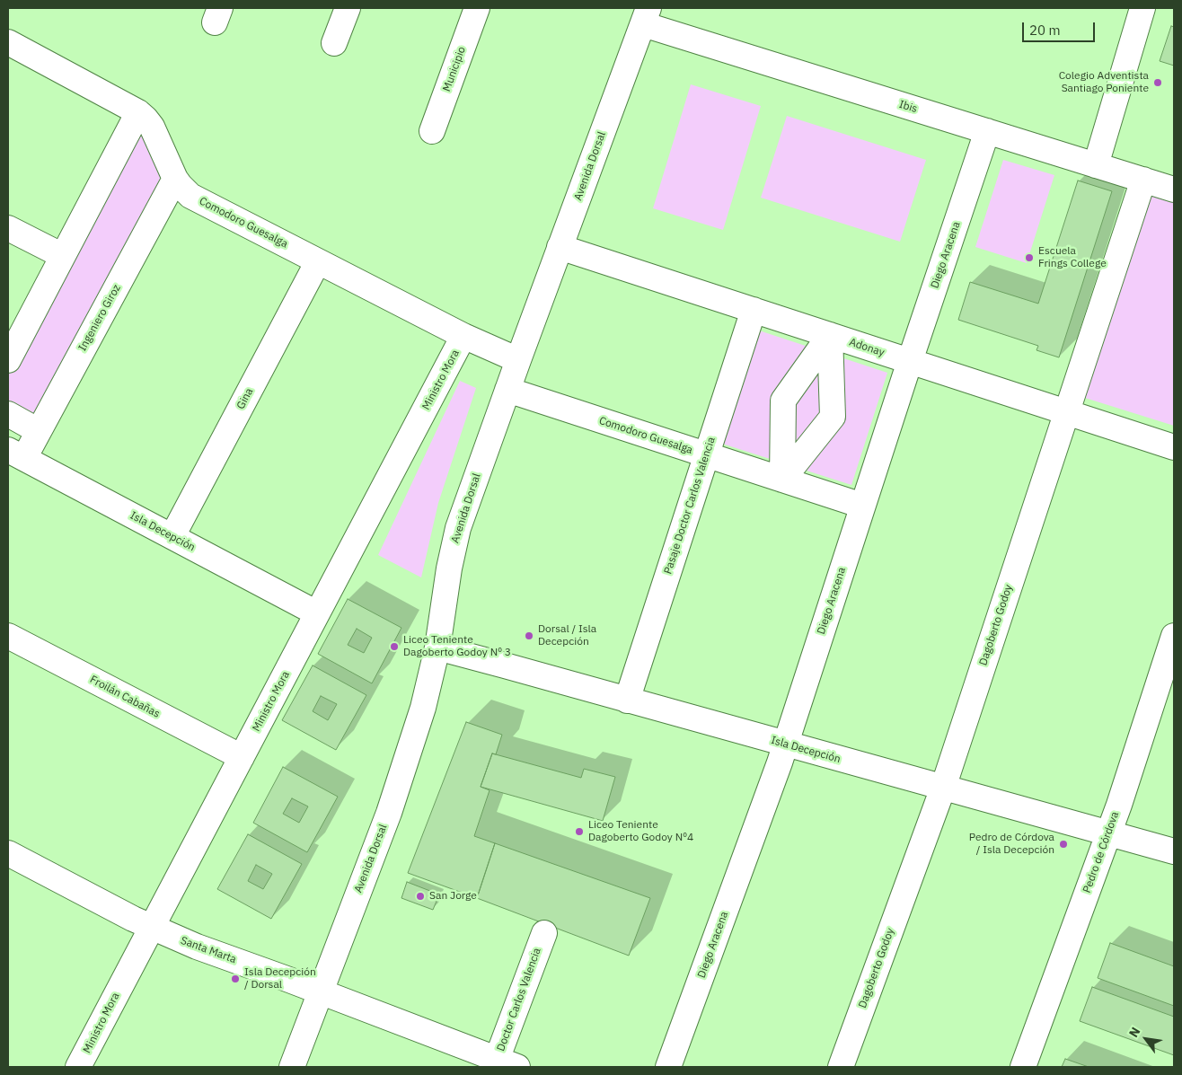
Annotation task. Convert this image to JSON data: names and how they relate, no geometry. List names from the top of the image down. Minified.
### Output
{"streets":{"street":["Municipio","Ibis","Avenida Dorsal","Comodoro Guesalga","Diego Aracena","Ingeniero Giroz","Adonay","Ministro Mora","Gina","Pasaje Doctor Carlos Valencia","Isla Decepción","Dagoberto Godoy","Froilán Cabañas","Pedro de Córdova","Santa Marta","Doctor Carlos Valencia"]},"crossings":[["Ibis","Avenida Dorsal"],["Ibis","Diego Aracena"],["Ibis","Dagoberto Godoy"],["Avenida Dorsal","Comodoro Guesalga"],["Avenida Dorsal","Adonay"],["Avenida Dorsal","Isla Decepción"],["Avenida Dorsal","Santa Marta"],["Comodoro Guesalga","Diego Aracena"],["Comodoro Guesalga","Ingeniero Giroz"],["Comodoro Guesalga","Ministro Mora"],["Comodoro Guesalga","Gina"],["Comodoro Guesalga","Pasaje Doctor Carlos Valencia"],["Diego Aracena","Adonay"],["Diego Aracena","Isla Decepción"],["Ingeniero Giroz","Isla Decepción"],["Adonay","Pasaje Doctor Carlos Valencia"],["Adonay","Dagoberto Godoy"],["Ministro Mora","Isla Decepción"],["Ministro Mora","Froilán Cabañas"],["Ministro Mora","Santa Marta"],["Gina","Isla Decepción"],["Pasaje Doctor Carlos Valencia","Isla Decepción"],["Isla Decepción","Dagoberto Godoy"],["Isla Decepción","Pedro de Córdova"],["Santa Marta","Doctor Carlos Valencia"]],"places":["Colegio Adventista Santiago Poniente","Escuela Frings College","Dorsal / Isla Decepción","Liceo Teniente Dagoberto Godoy Nº 3","Liceo Teniente Dagoberto Godoy Nº4","Pedro de Córdova / Isla Decepción","San Jorge","Isla Decepción / Dorsal"],"scale_bar":"20 m","north":"top left"}
